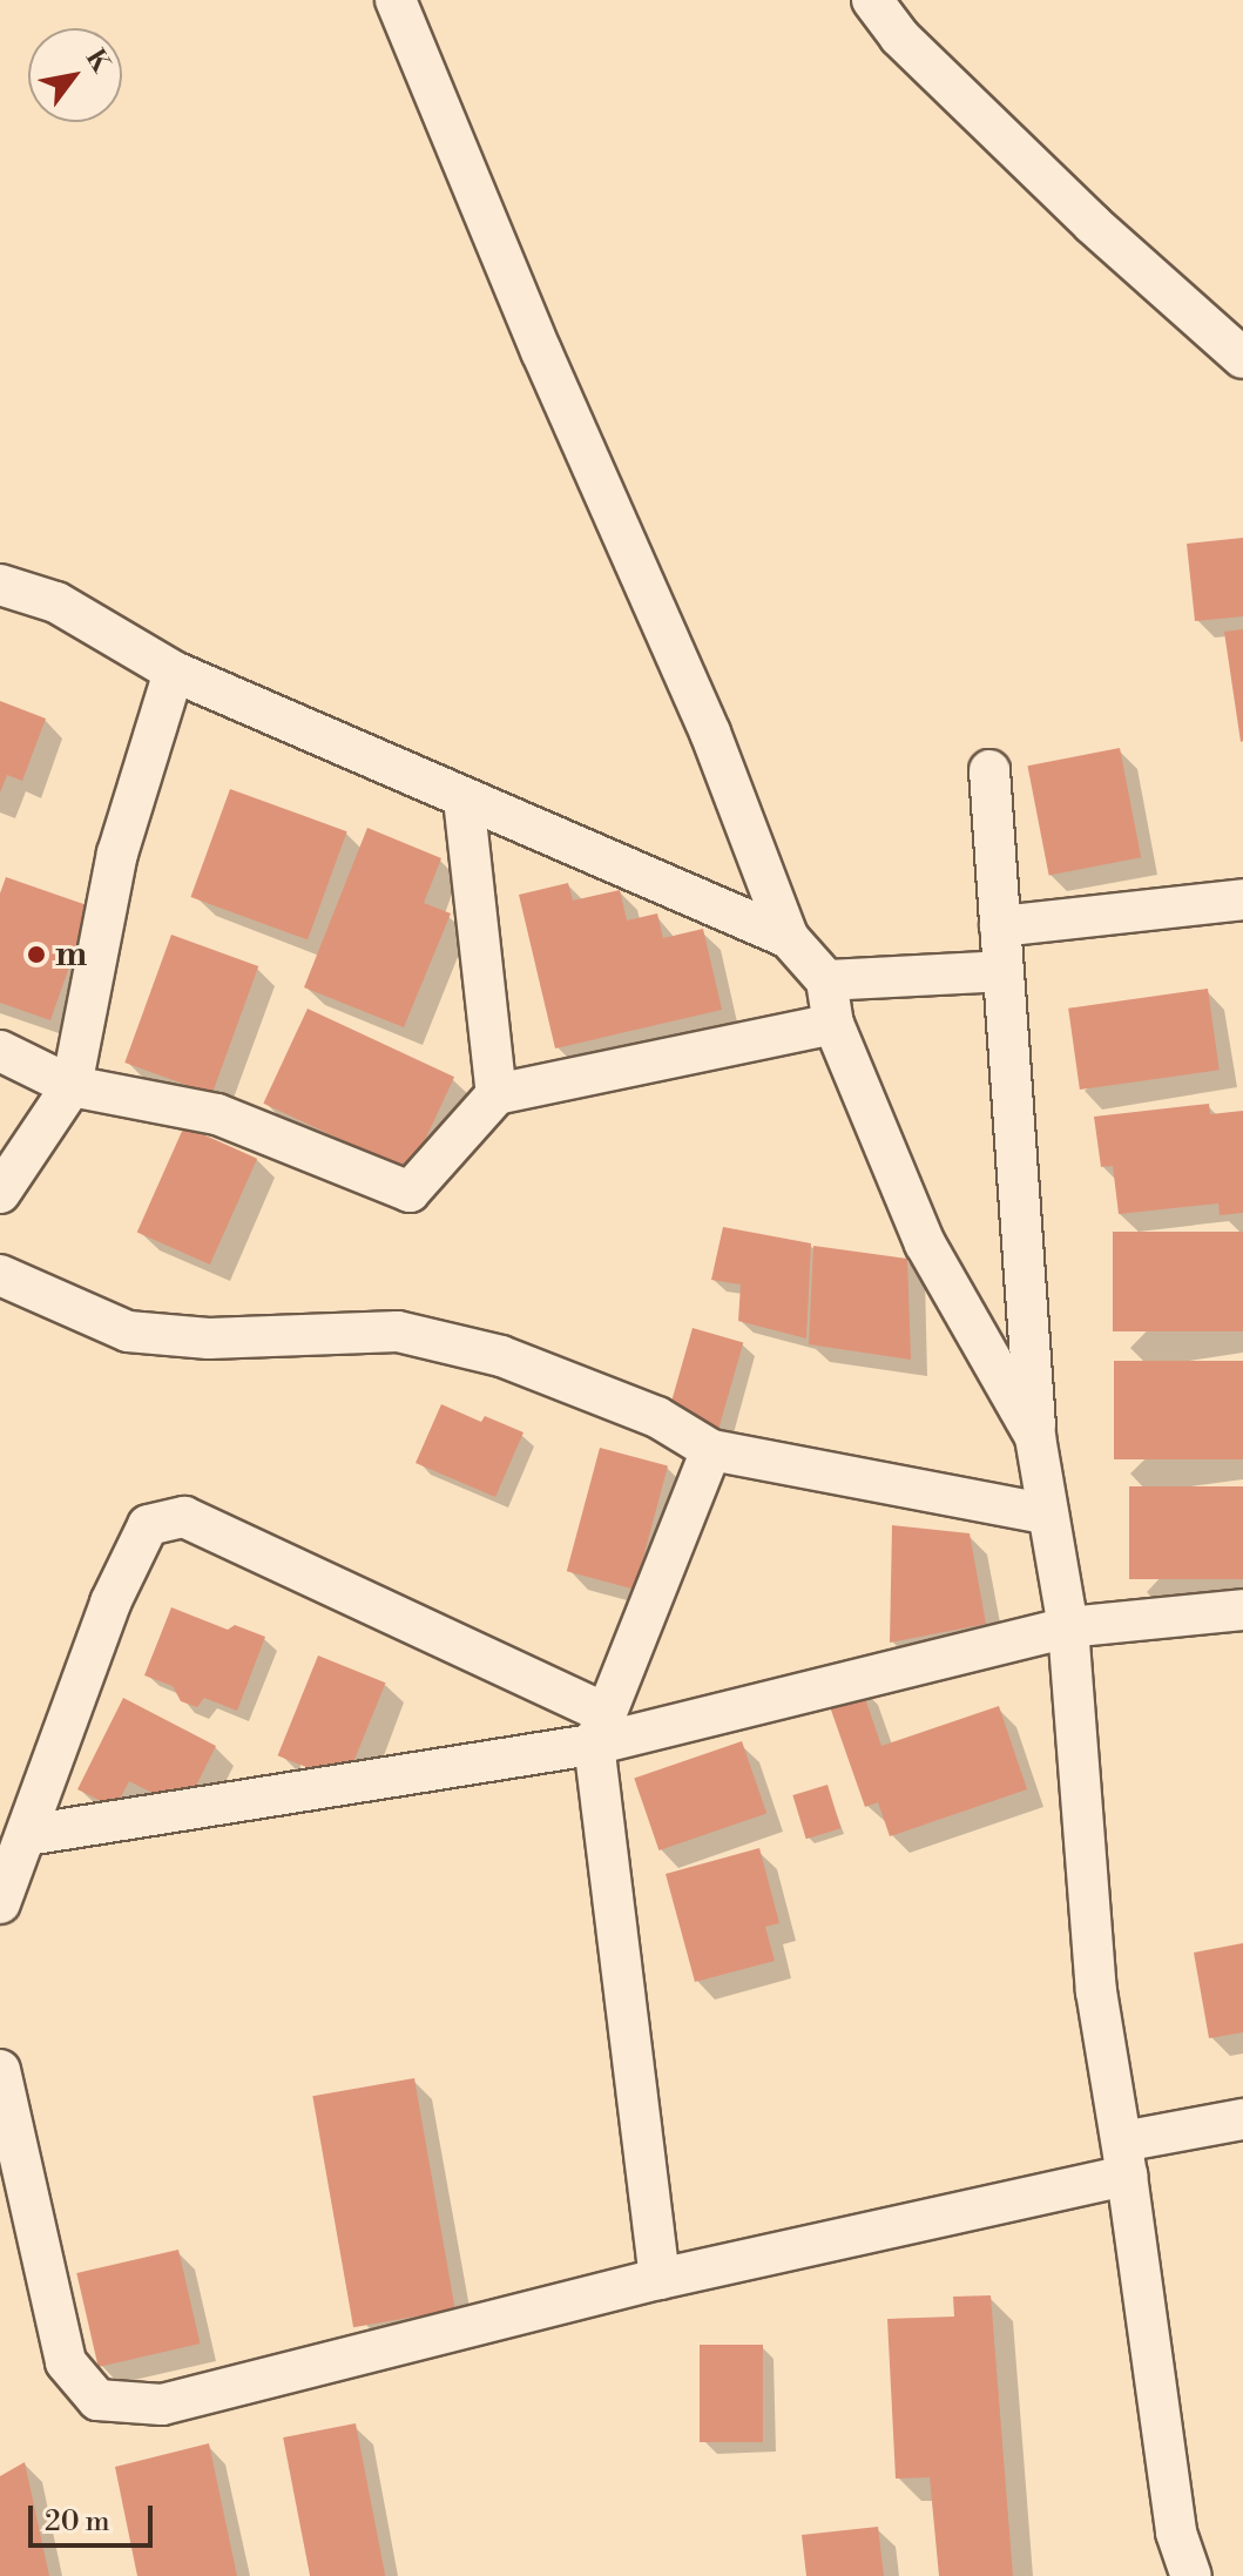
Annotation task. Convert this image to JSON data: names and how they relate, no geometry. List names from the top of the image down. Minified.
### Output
{"places":["m"],"scale_bar":"20 m","north":"top right"}
